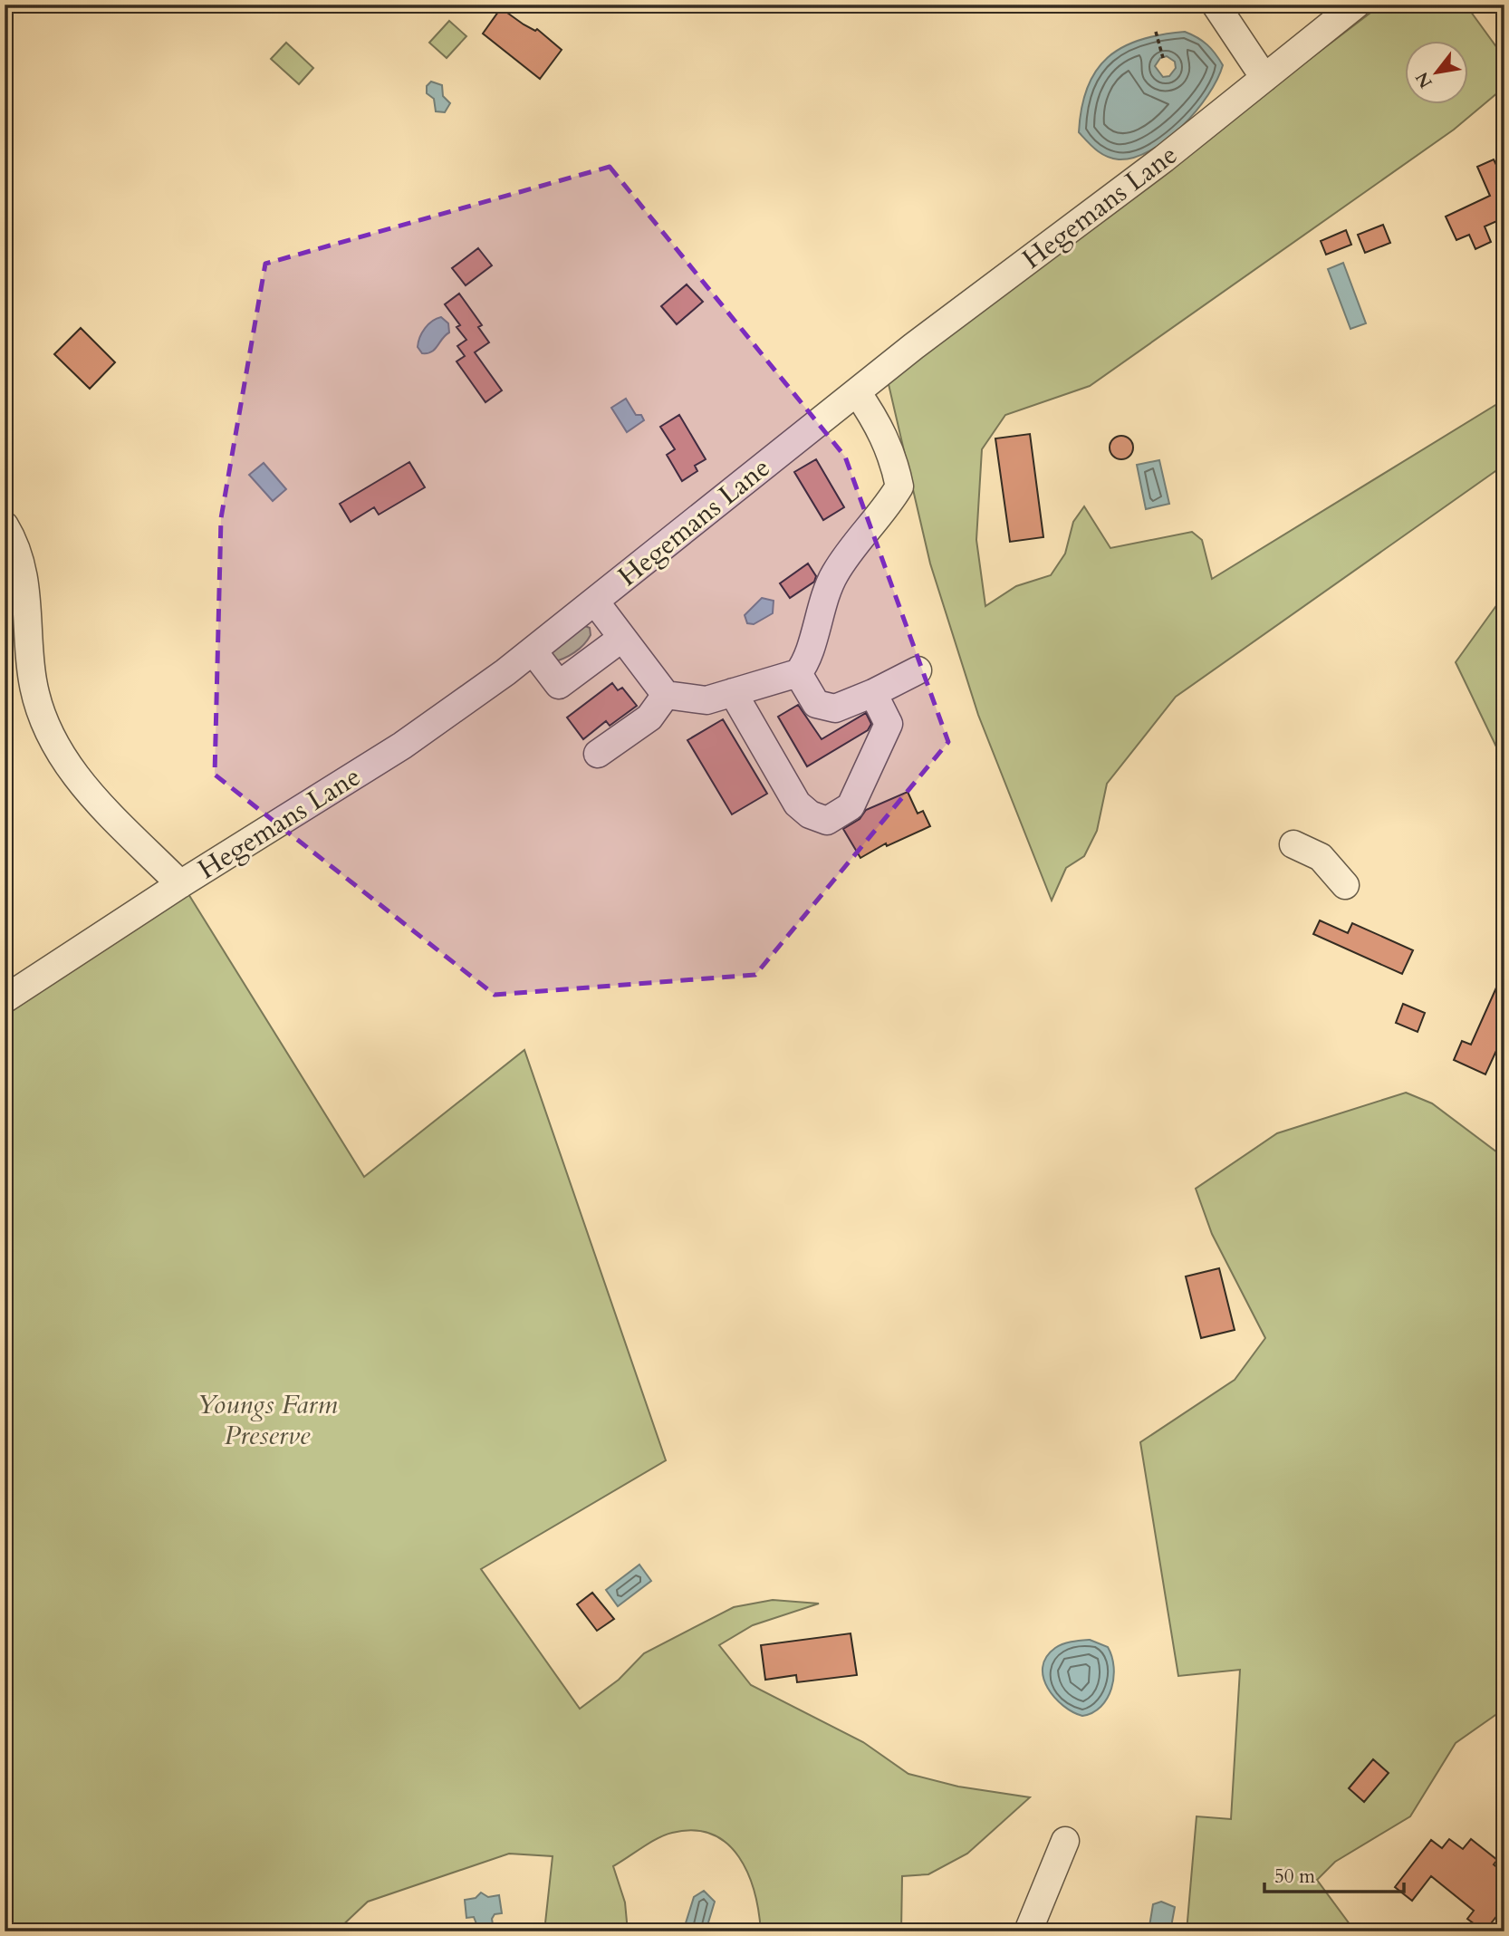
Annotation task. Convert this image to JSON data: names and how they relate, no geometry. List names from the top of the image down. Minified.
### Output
{"streets":{"street":["Hegemans Lane"]},"parks":["Youngs Farm Preserve"],"scale_bar":"50 m","north":"bottom left"}
